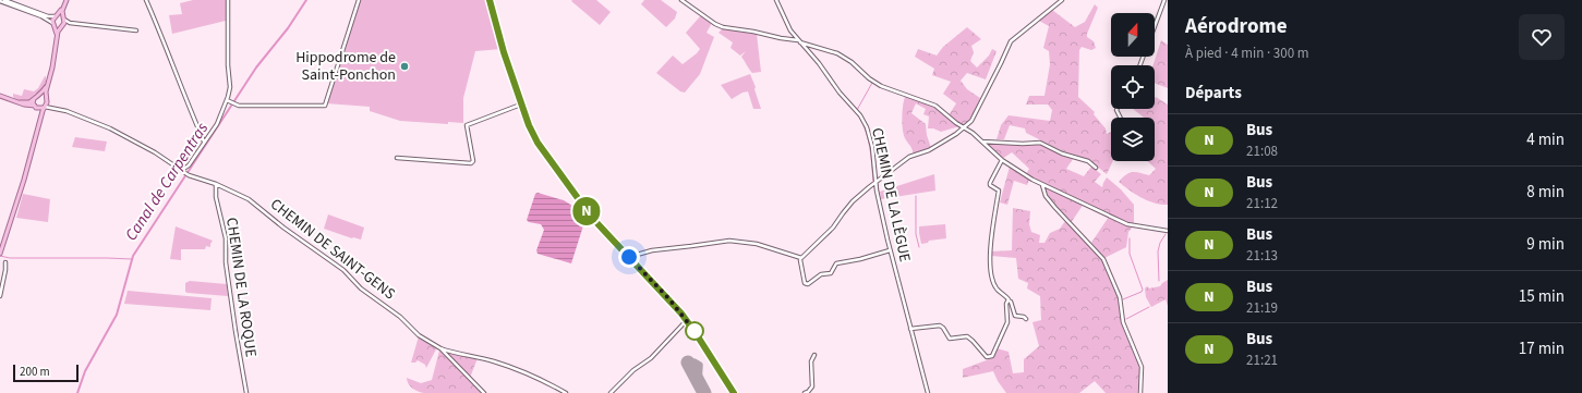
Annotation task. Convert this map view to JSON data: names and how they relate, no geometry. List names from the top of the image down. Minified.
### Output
{"streets":{"street":["CHEMIN DE LA LÈGUE","CHEMIN DE SAINT-GENS","CHEMIN DE LA ROQUE"]},"crossings":[["CHEMIN DE SAINT-GENS","CHEMIN DE LA ROQUE"]],"water":["Canal de Carpentras"],"places":["Hippodrome de Saint-Ponchon"],"lines":["bus line N"],"scale_bar":"200 m","north":"top","page":{"on_map":"N","heading":[["Aérodrome","À pied · 4 min · 300 m"],"Départs"],"list":[{"mark":"N","name":"Bus","note":"21:08","value":"4 min"},{"mark":"N","name":"Bus","note":"21:12","value":"8 min"},{"mark":"N","name":"Bus","note":"21:13","value":"9 min"},{"mark":"N","name":"Bus","note":"21:19","value":"15 min"},{"mark":"N","name":"Bus","note":"21:21","value":"17 min"}],"scale":"200 m"}}
